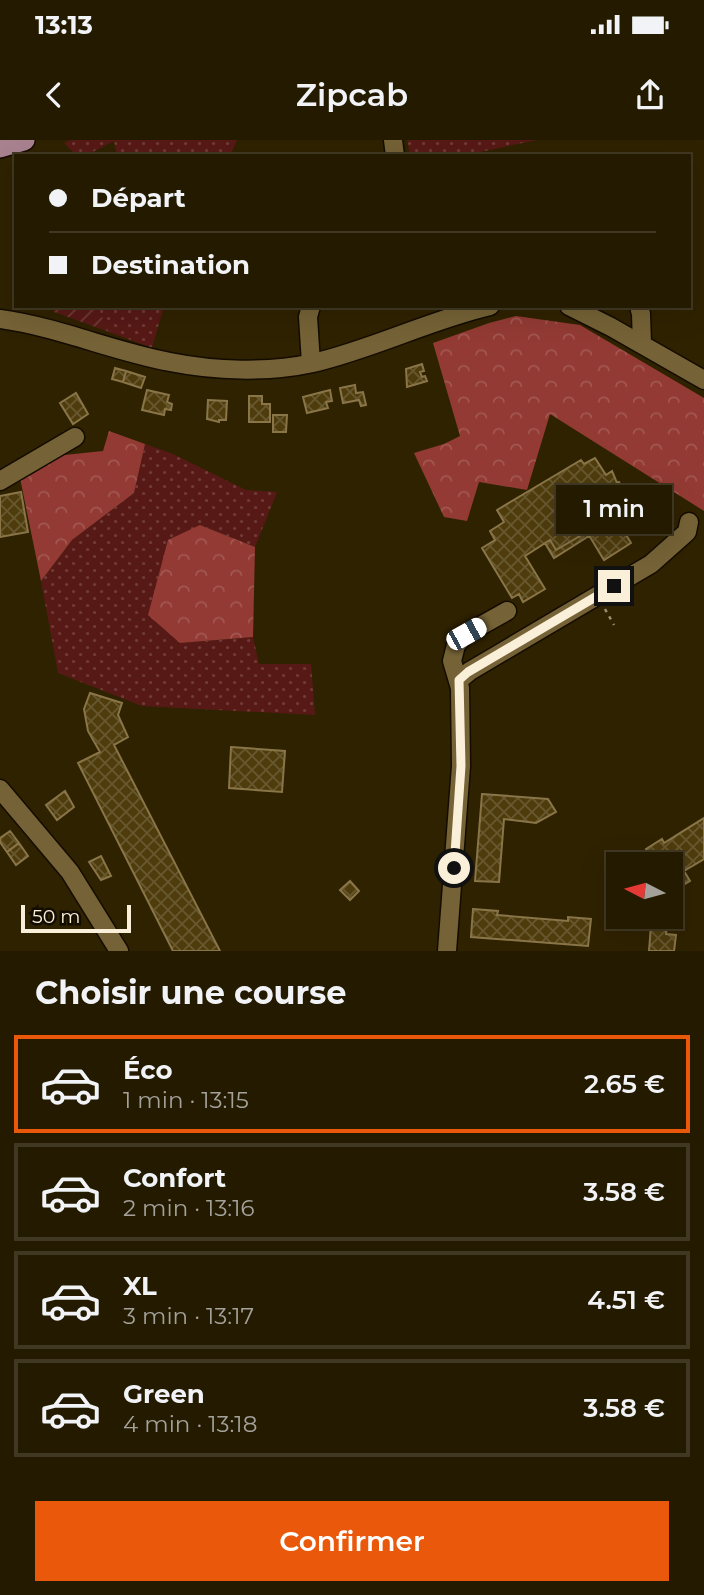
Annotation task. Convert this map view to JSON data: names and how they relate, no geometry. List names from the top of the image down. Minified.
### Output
{"scale_bar":"50 m","north":"left","page":{"status":"13:13","header":"Zipcab","banner":["Départ","Destination"],"bubble":"1 min","scale":"50 m","heading":"Choisir une course","list":[{"name":"Éco","note":"1 min · 13:15","value":"2.65 €"},{"name":"Confort","note":"2 min · 13:16","value":"3.58 €"},{"name":"XL","note":"3 min · 13:17","value":"4.51 €"},{"name":"Green","note":"4 min · 13:18","value":"3.58 €"}],"buttons":"Confirmer"}}
